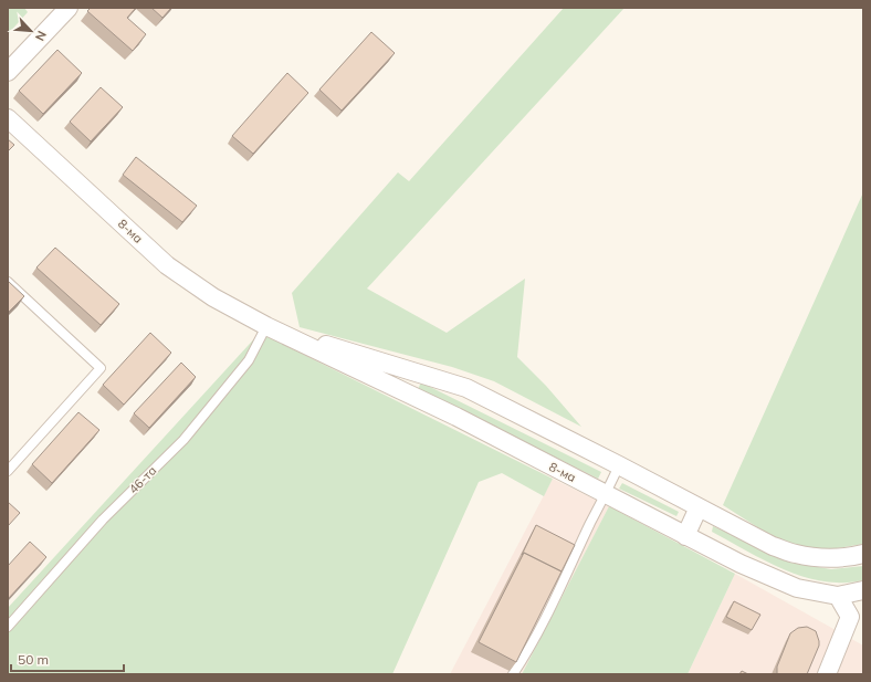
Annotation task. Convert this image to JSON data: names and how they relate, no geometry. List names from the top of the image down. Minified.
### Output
{"streets":{"street":["8-ма"],"lane":["46-та"]},"crossings":[["8-ма","46-та"]],"scale_bar":"50 m","north":"bottom right"}
